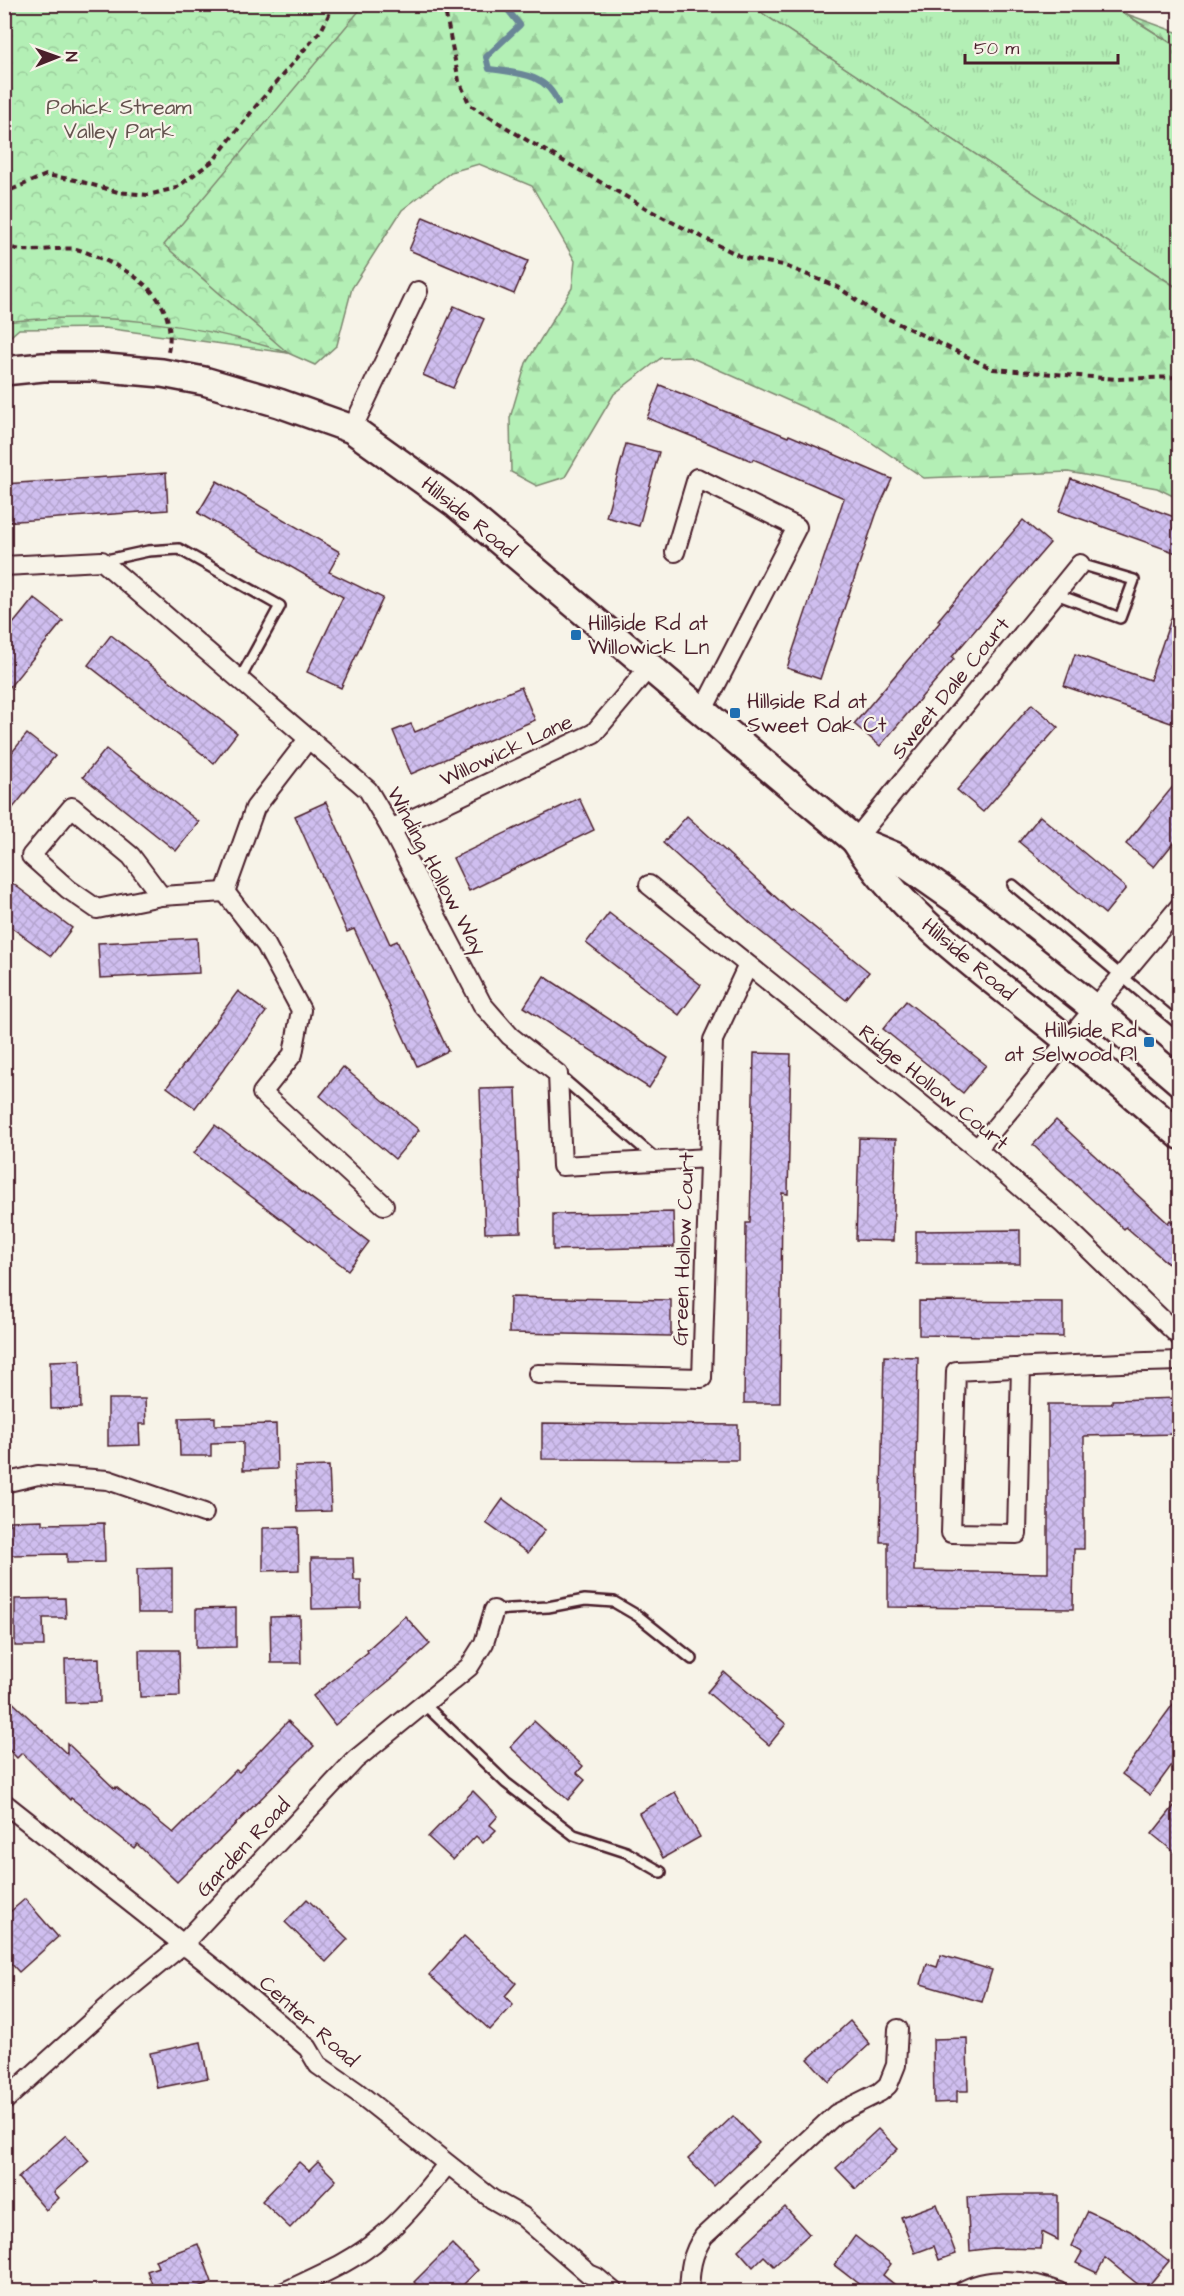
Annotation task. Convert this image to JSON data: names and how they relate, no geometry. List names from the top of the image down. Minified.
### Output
{"streets":{"street":["Hillside Road","Sweet Dale Court","Willowick Lane","Winding Hollow Way","Ridge Hollow Court","Green Hollow Court","Garden Road","Center Road"]},"crossings":[["Hillside Road","Sweet Dale Court"],["Hillside Road","Willowick Lane"],["Willowick Lane","Winding Hollow Way"],["Ridge Hollow Court","Green Hollow Court"],["Garden Road","Center Road"]],"parks":["Pohick Stream Valley Park"],"places":{"transit":["Hillside Rd at Willowick Ln","Hillside Rd at Sweet Oak Ct","Hillside Rd at Selwood Pl"]},"scale_bar":"50 m","north":"right"}
